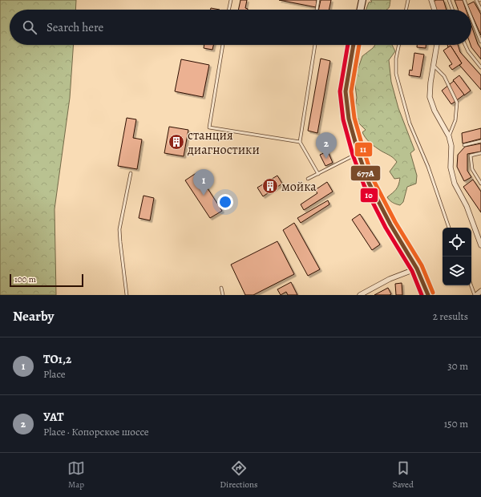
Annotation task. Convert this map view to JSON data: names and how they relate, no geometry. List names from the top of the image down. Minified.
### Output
{"places":{"building":["станция диагностики","мойка"]},"lines":["transit line 677А","transit line 10","transit line 11"],"scale_bar":"100 m","page":{"search":"Search here","pins":["2","1"],"scale":"100 m","heading":["Nearby","2 results"],"list":[{"mark":"1","name":"ТО1,2","note":"Place","value":"30 m"},{"mark":"2","name":"УАТ","note":"Place · Копорское шоссе","value":"150 m"}],"nav":["Map","Directions","Saved"]}}
